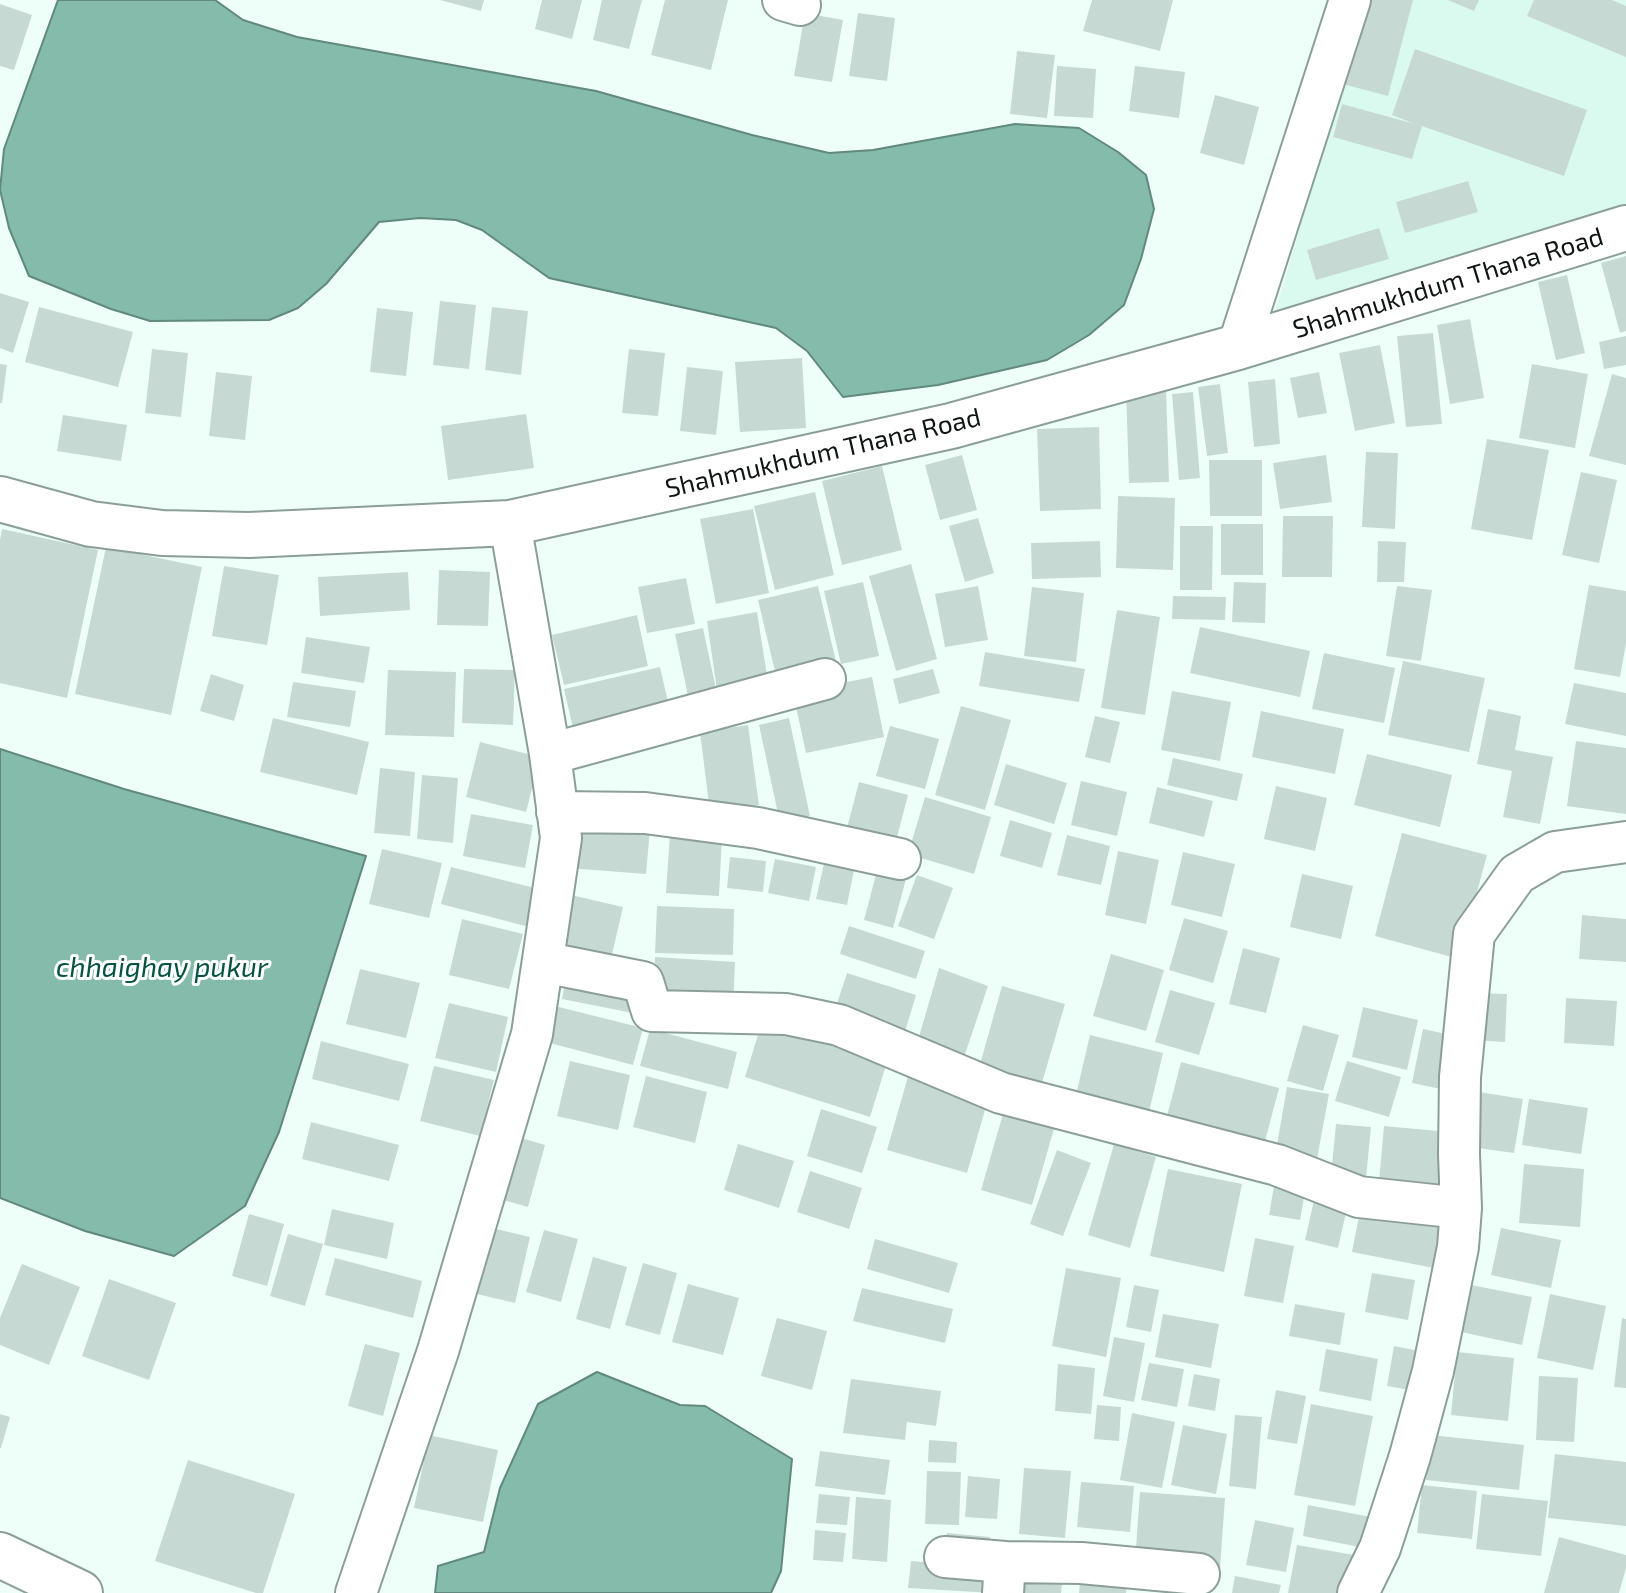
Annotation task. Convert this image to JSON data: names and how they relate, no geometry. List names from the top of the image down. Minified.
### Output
{"streets":{"main road":["Shahmukhdum Thana Road"]},"water":["chhaighay pukur"]}
